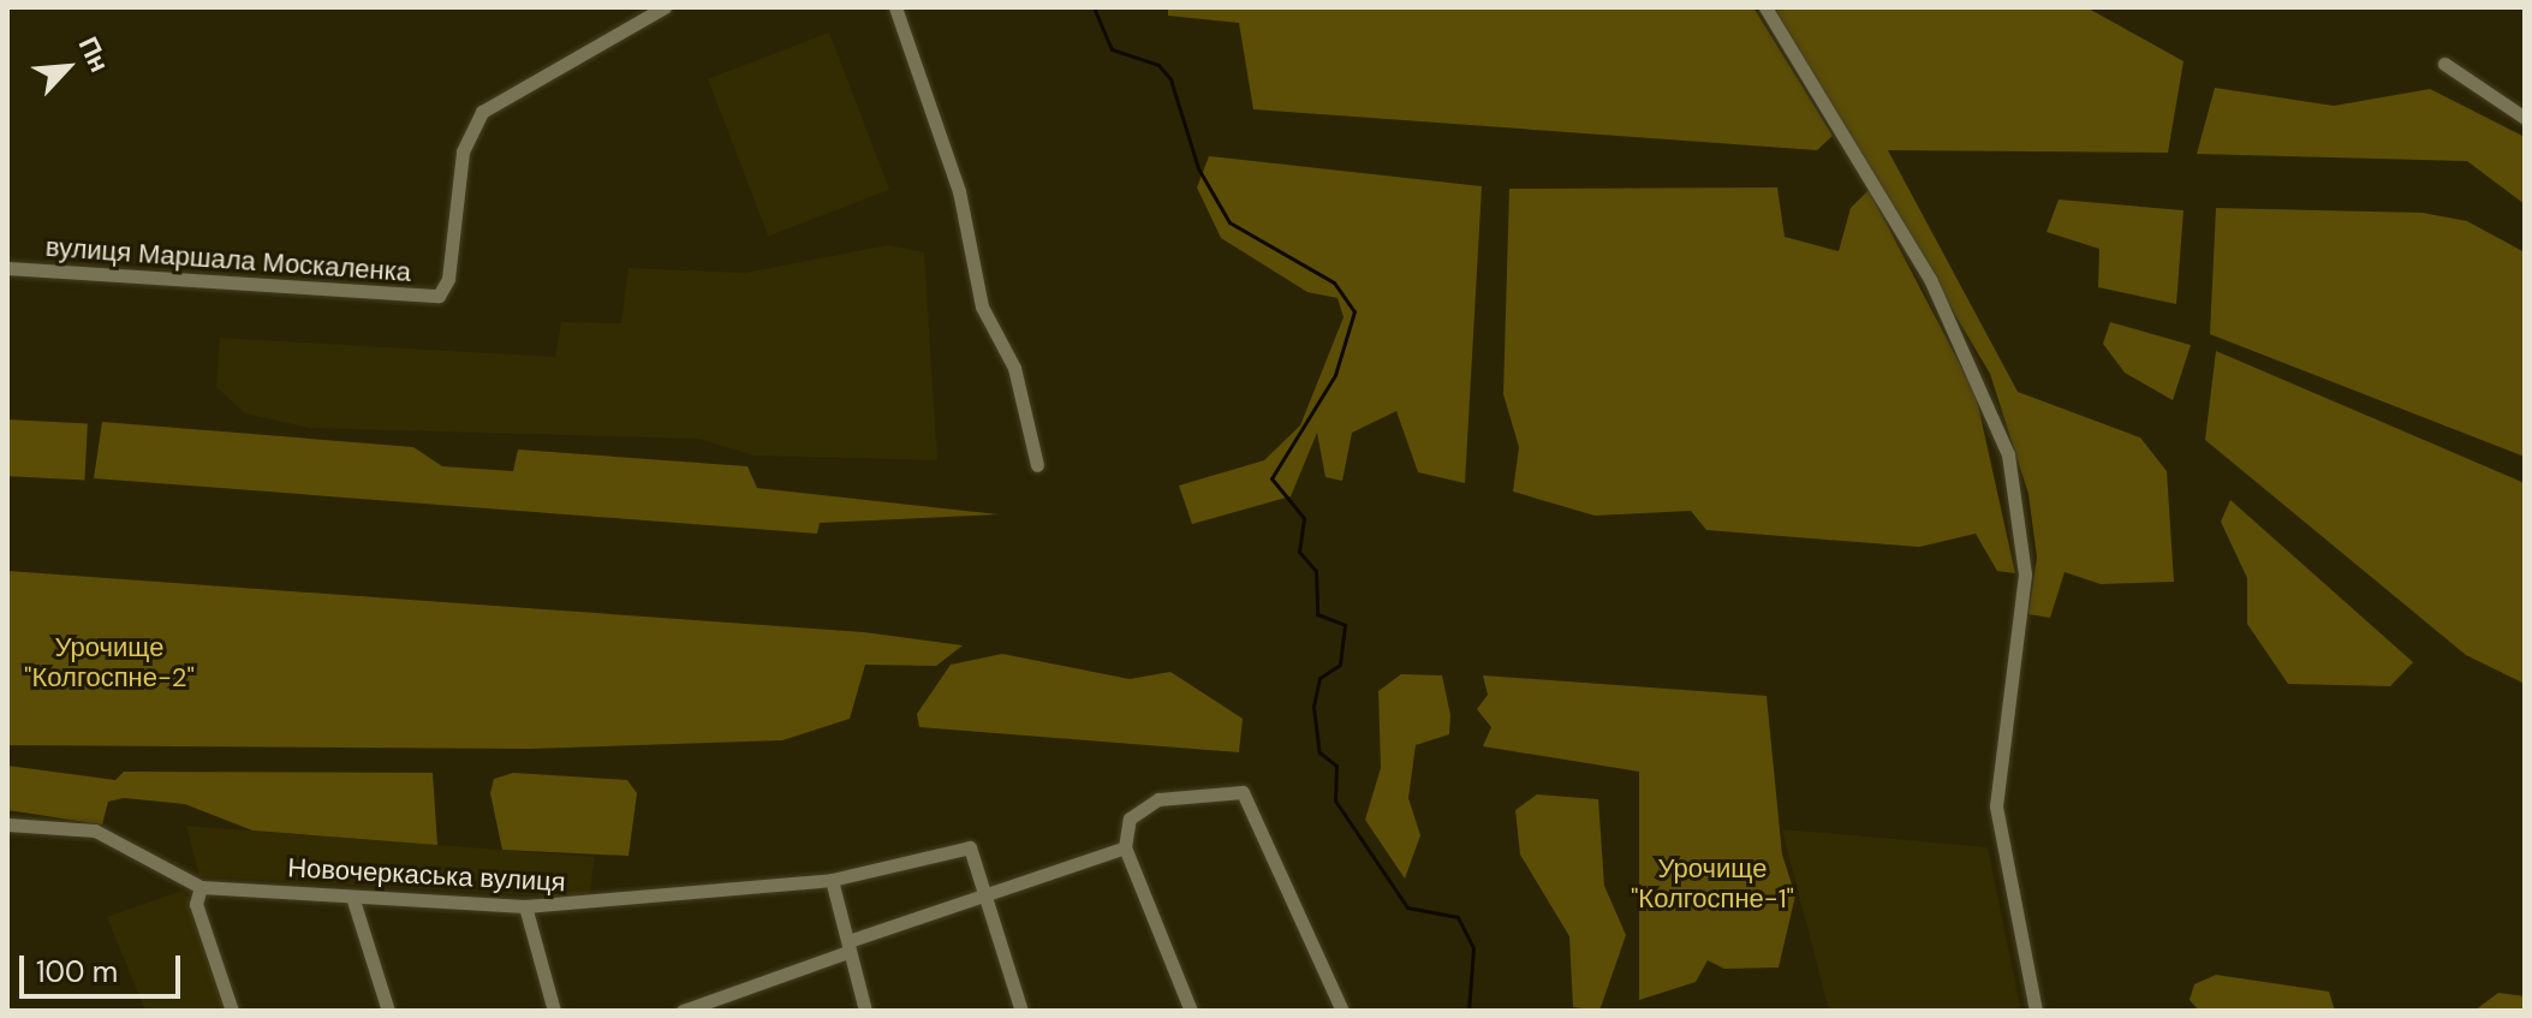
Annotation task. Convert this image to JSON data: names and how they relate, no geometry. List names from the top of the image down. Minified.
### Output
{"streets":{"street":["вулиця Маршала Москаленка","Новочеркаська вулиця"]},"parks":["Урочище \"Колгоспне-2\"","Урочище \"Колгоспне-1\""],"scale_bar":"100 m","north":"top right"}
